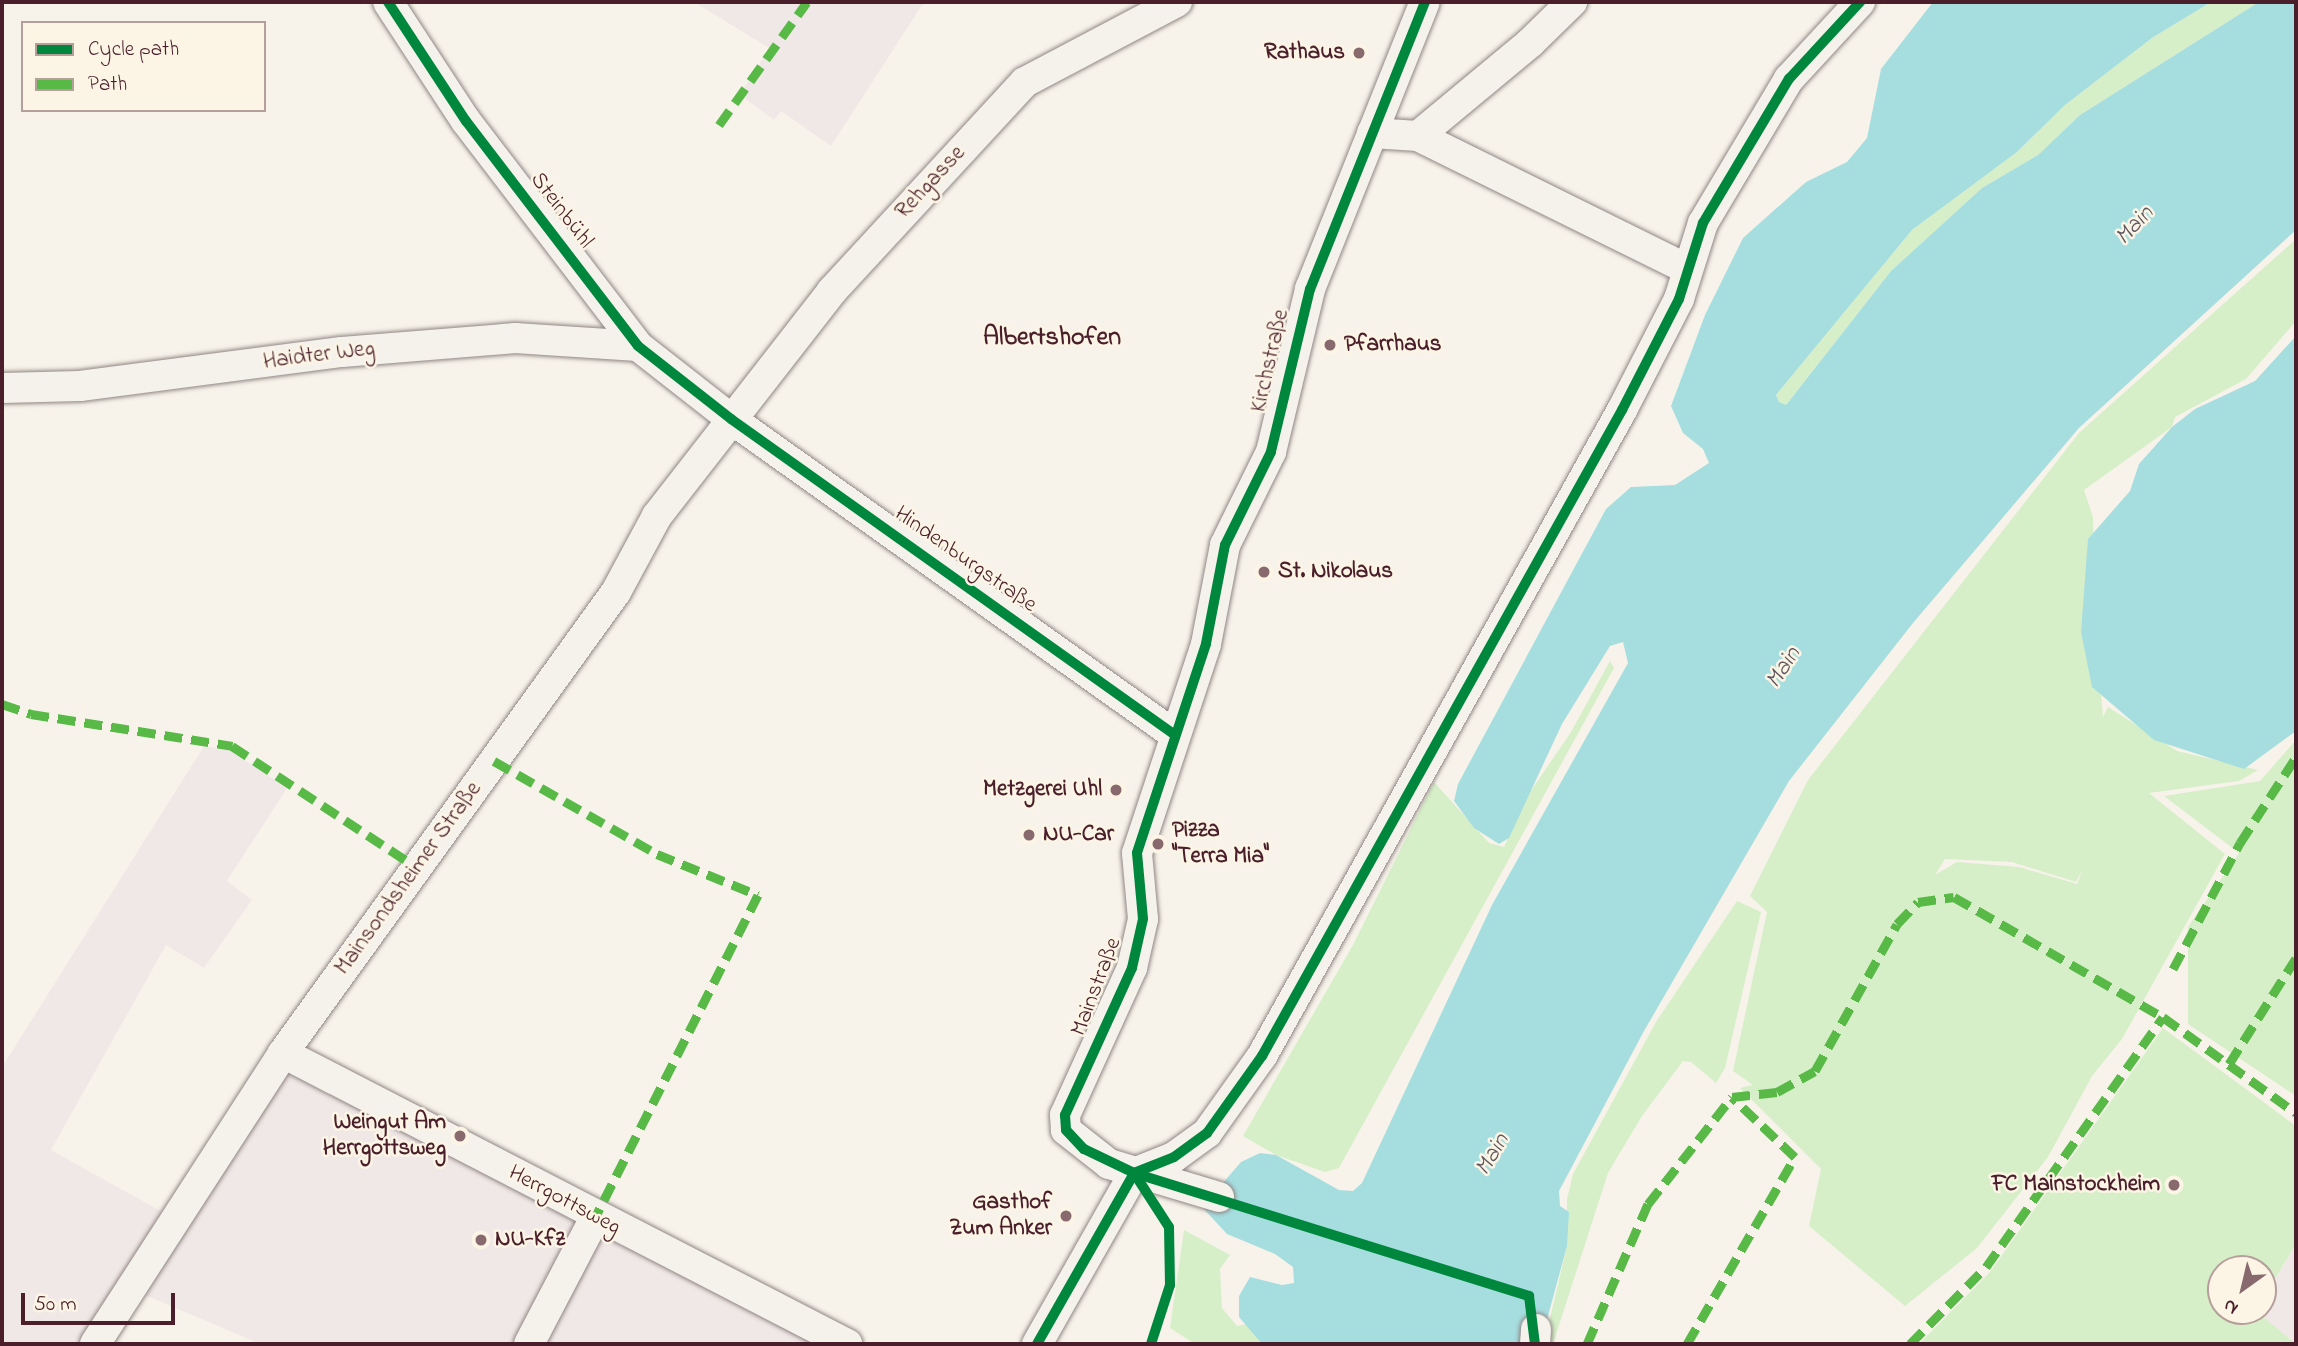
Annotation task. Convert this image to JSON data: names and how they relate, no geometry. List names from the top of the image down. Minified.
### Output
{"streets":{"street":["Rehgasse","Steinbühl","Haidter Weg","Kirchstraße","Hindenburgstraße","Mainsondsheimer Straße","Mainstraße","Herrgottsweg"]},"crossings":[["Rehgasse","Steinbühl"],["Rehgasse","Hindenburgstraße"],["Rehgasse","Mainsondsheimer Straße"],["Steinbühl","Haidter Weg"],["Steinbühl","Hindenburgstraße"],["Steinbühl","Mainsondsheimer Straße"],["Kirchstraße","Hindenburgstraße"],["Kirchstraße","Mainstraße"],["Hindenburgstraße","Mainsondsheimer Straße"],["Hindenburgstraße","Mainstraße"],["Mainsondsheimer Straße","Herrgottsweg"]],"districts":["Albertshofen"],"water":["Main"],"places":["Rathaus","Pfarrhaus","St. Nikolaus","Metzgerei Uhl","NU-Car","Pizza \"Terra Mia\"","Weingut Am Herrgottsweg","FC Mainstockheim","Gasthof Zum Anker","NU-Kfz"],"legend":["Cycle path","Path"],"scale_bar":"50 m","north":"bottom left"}
